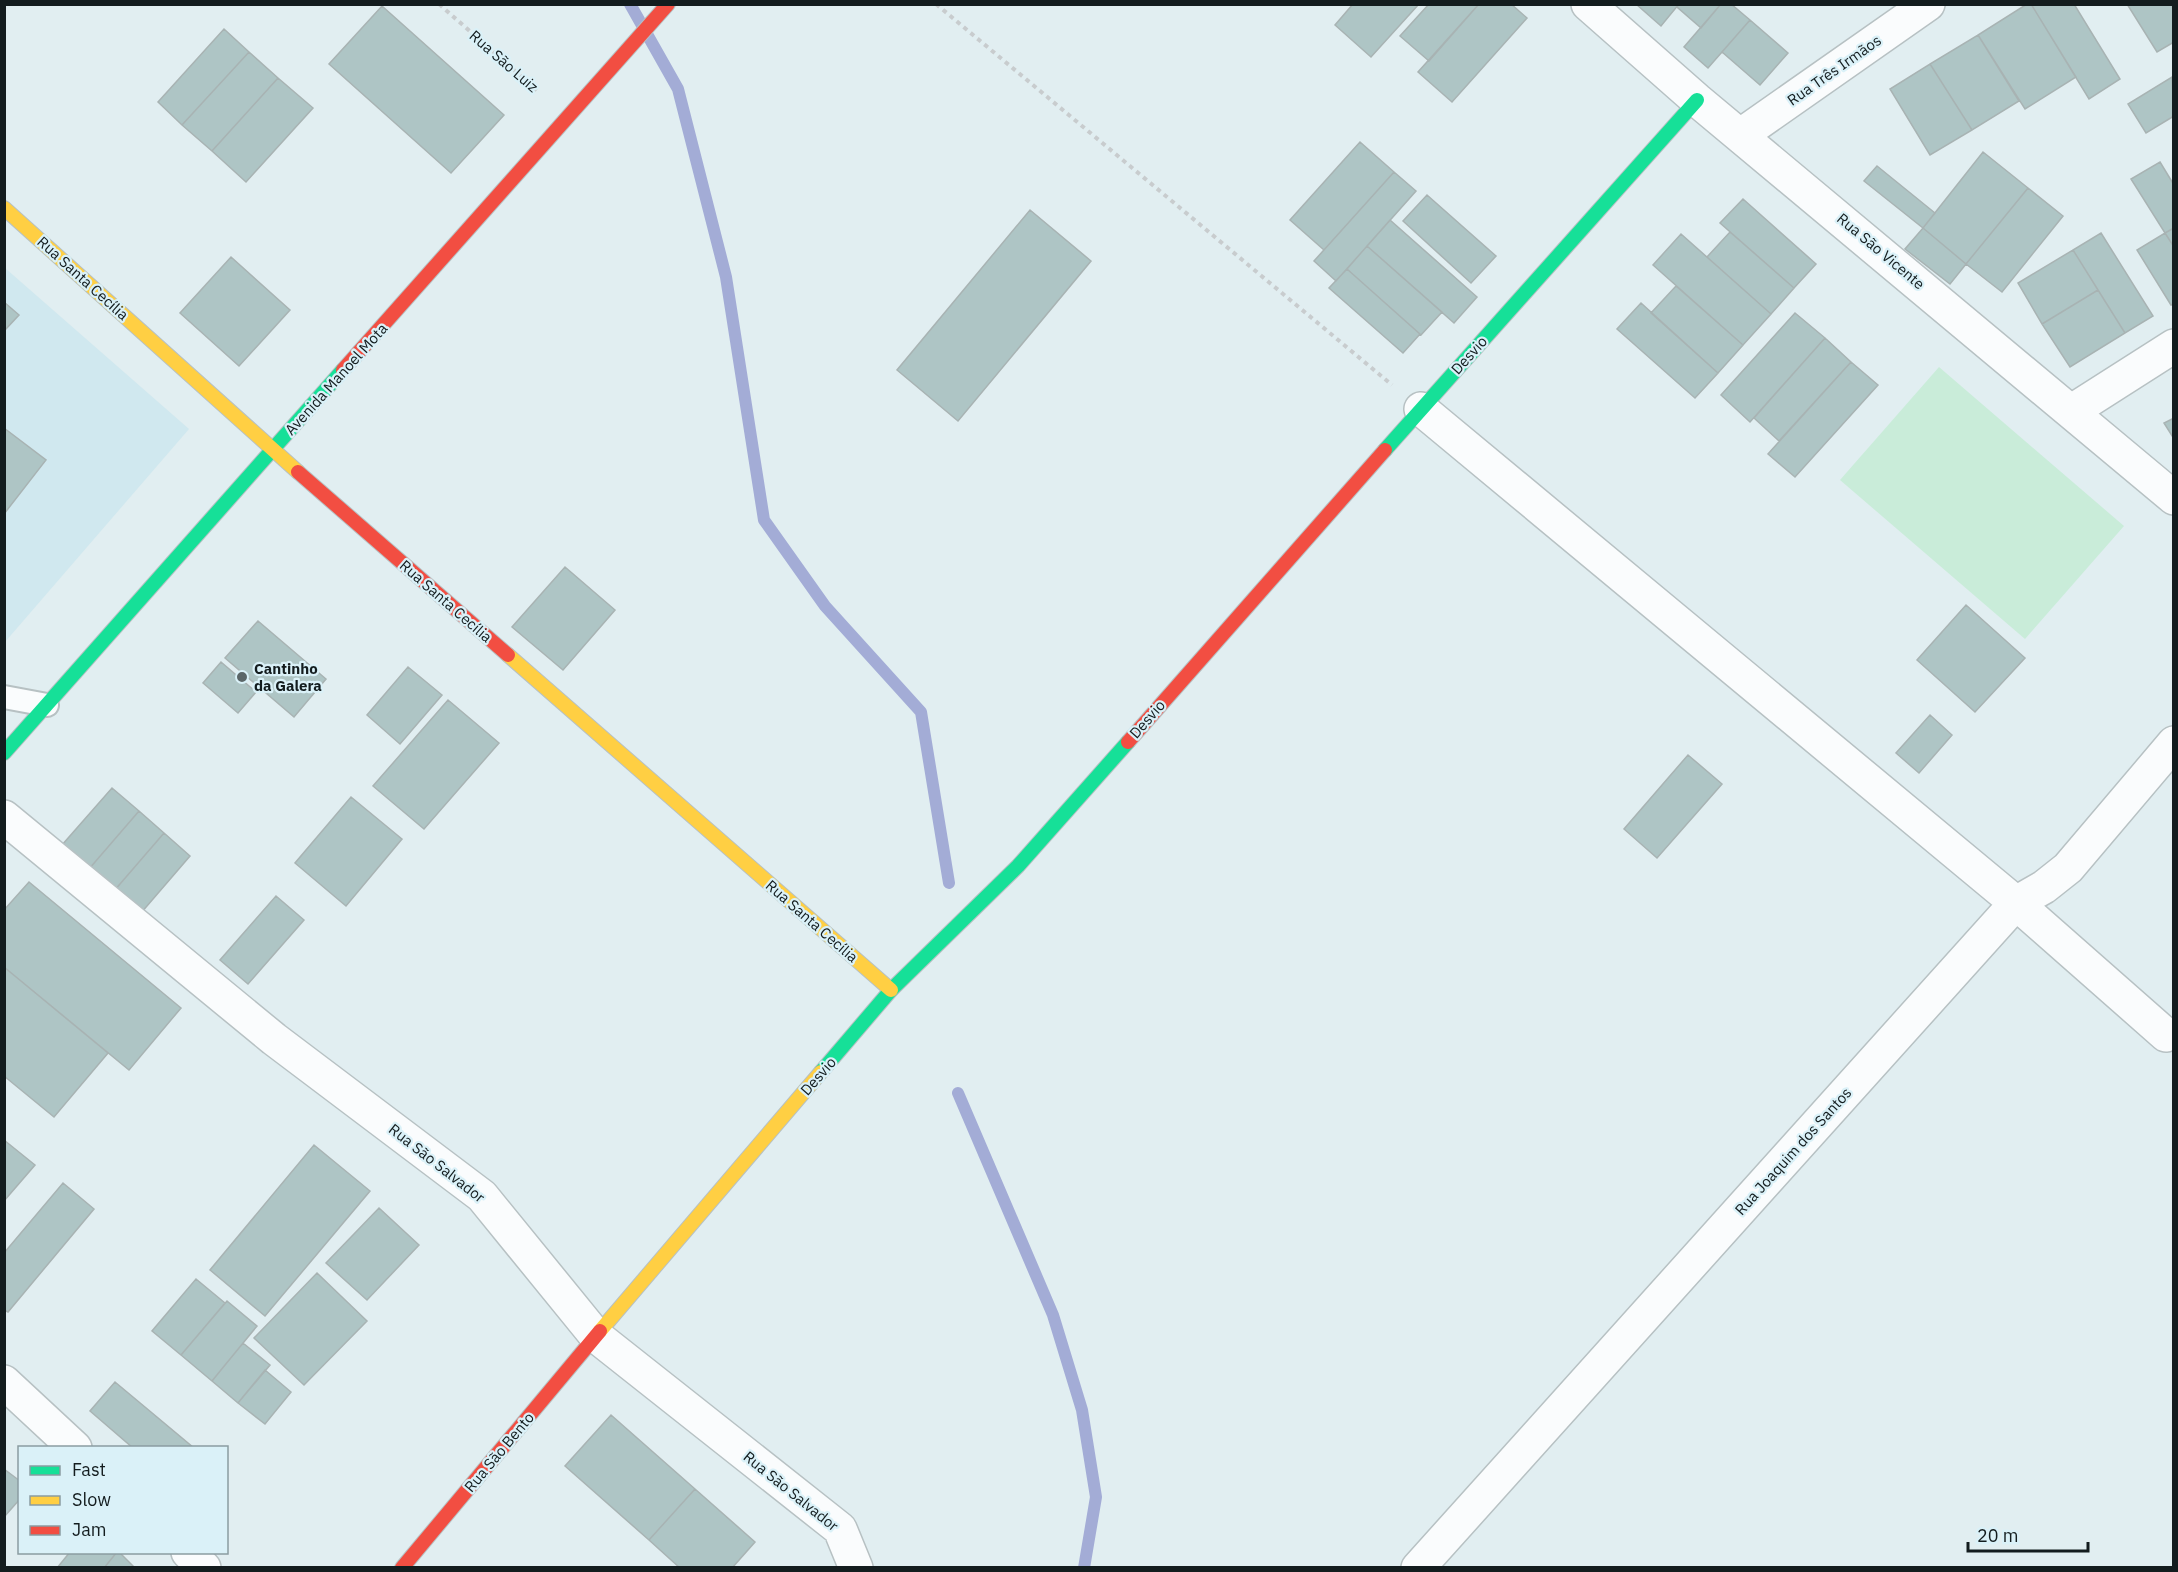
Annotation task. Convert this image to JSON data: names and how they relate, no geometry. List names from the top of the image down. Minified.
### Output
{"streets":{"street":["Rua Três Irmãos","Rua São Vicente","Rua Santa Cecília","Desvio","Avenida Manoel Mota","Rua Joaquim dos Santos","Rua São Salvador","Rua São Bento"],"path":["Rua São Luiz"]},"crossings":[["Rua São Luiz","Avenida Manoel Mota"],["Rua Três Irmãos","Rua São Vicente"],["Rua São Vicente","Desvio"],["Rua Santa Cecília","Desvio"],["Rua Santa Cecília","Avenida Manoel Mota"],["Desvio","Rua São Salvador"],["Desvio","Rua São Bento"],["Rua São Salvador","Rua São Bento"]],"places":["Cantinho da Galera"],"legend":["Fast","Slow","Jam"],"scale_bar":"20 m"}
